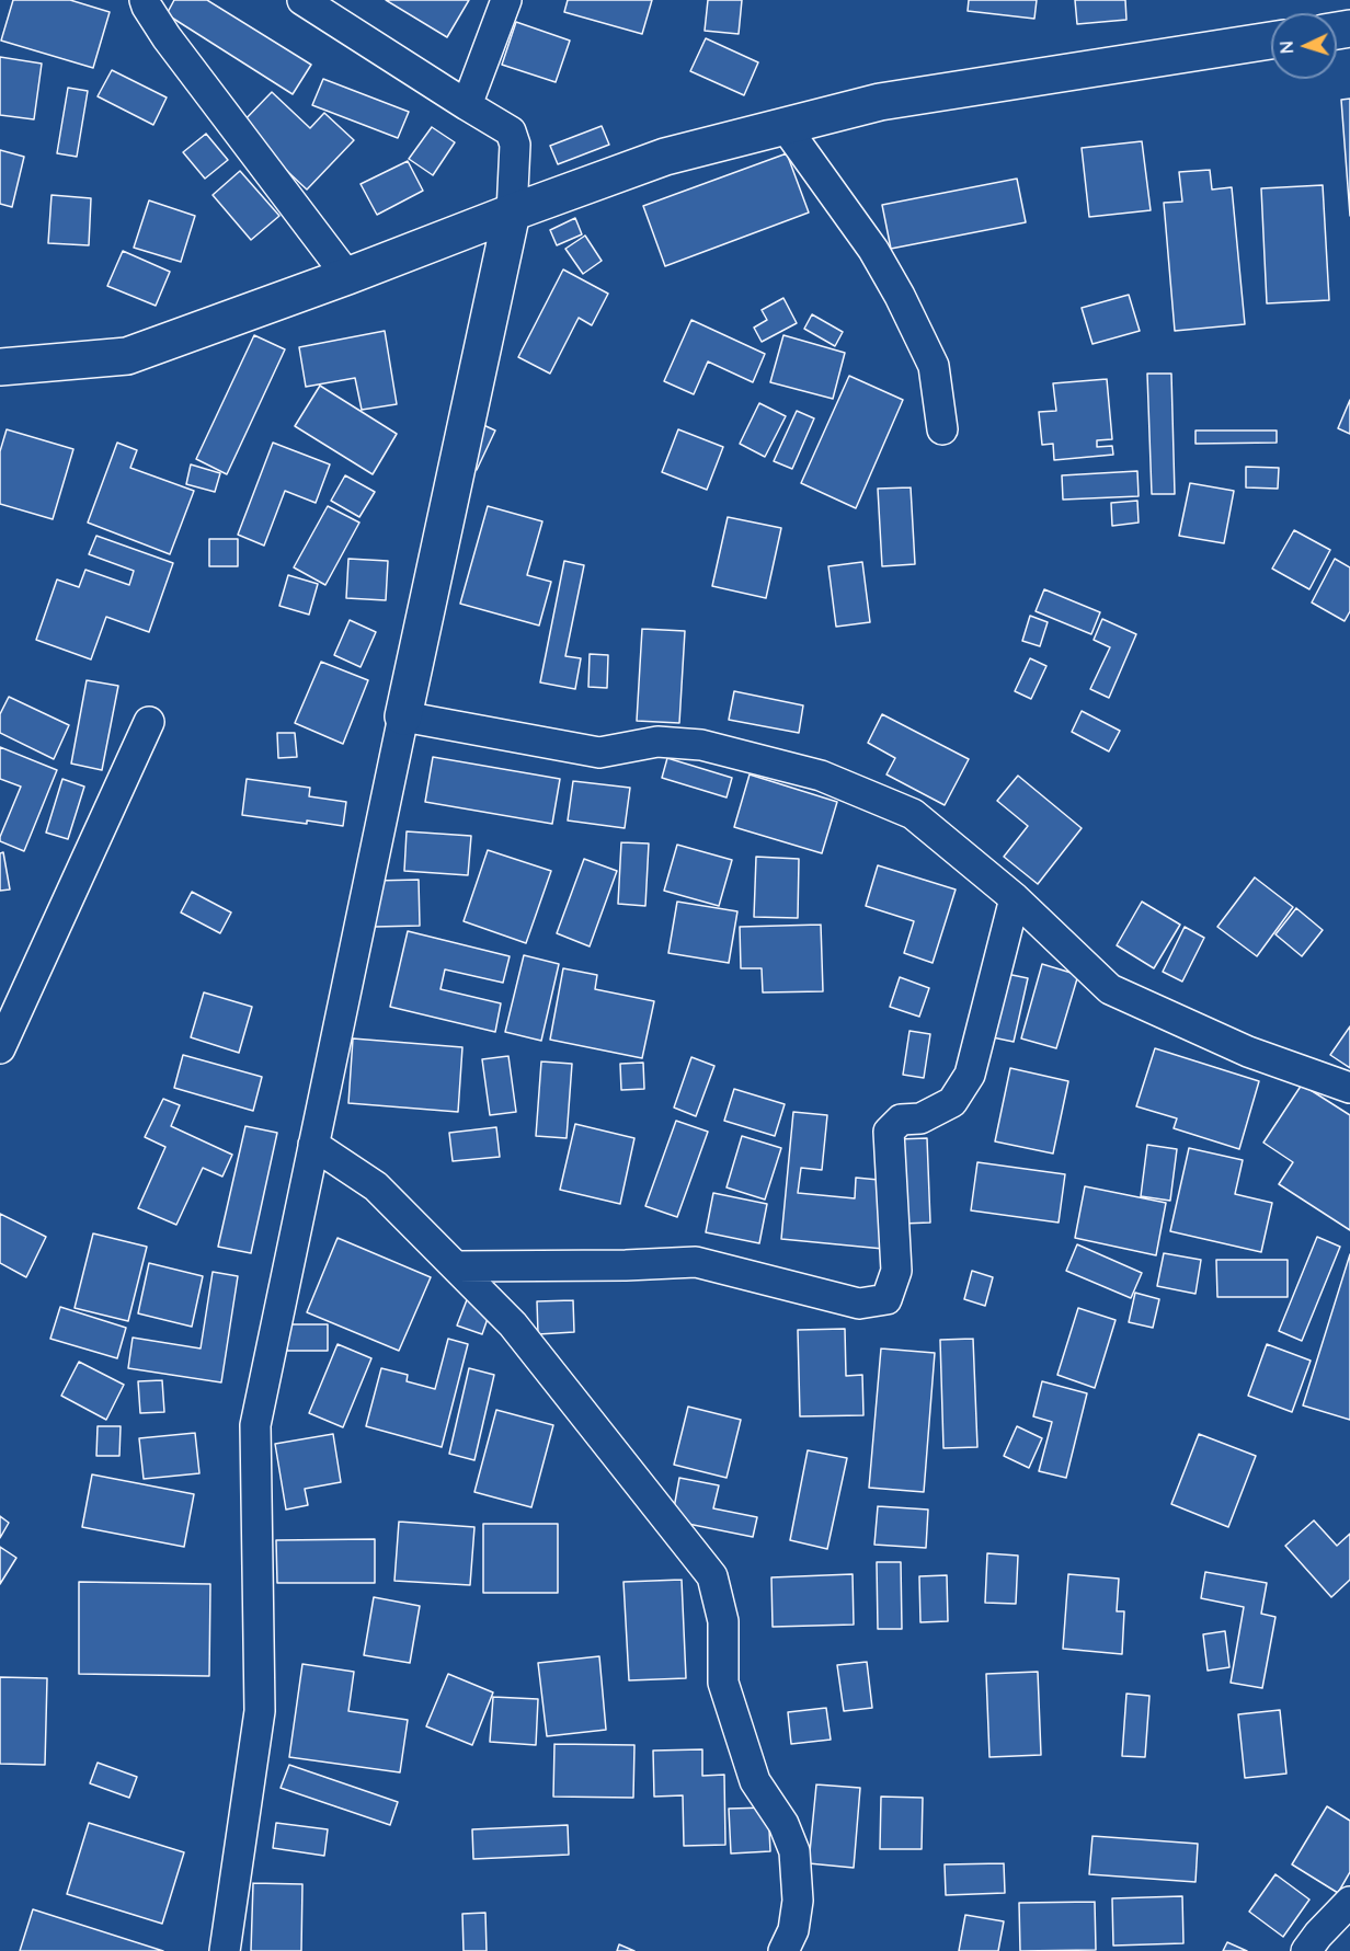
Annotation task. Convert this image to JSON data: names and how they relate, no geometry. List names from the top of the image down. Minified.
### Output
{"north":"left"}
